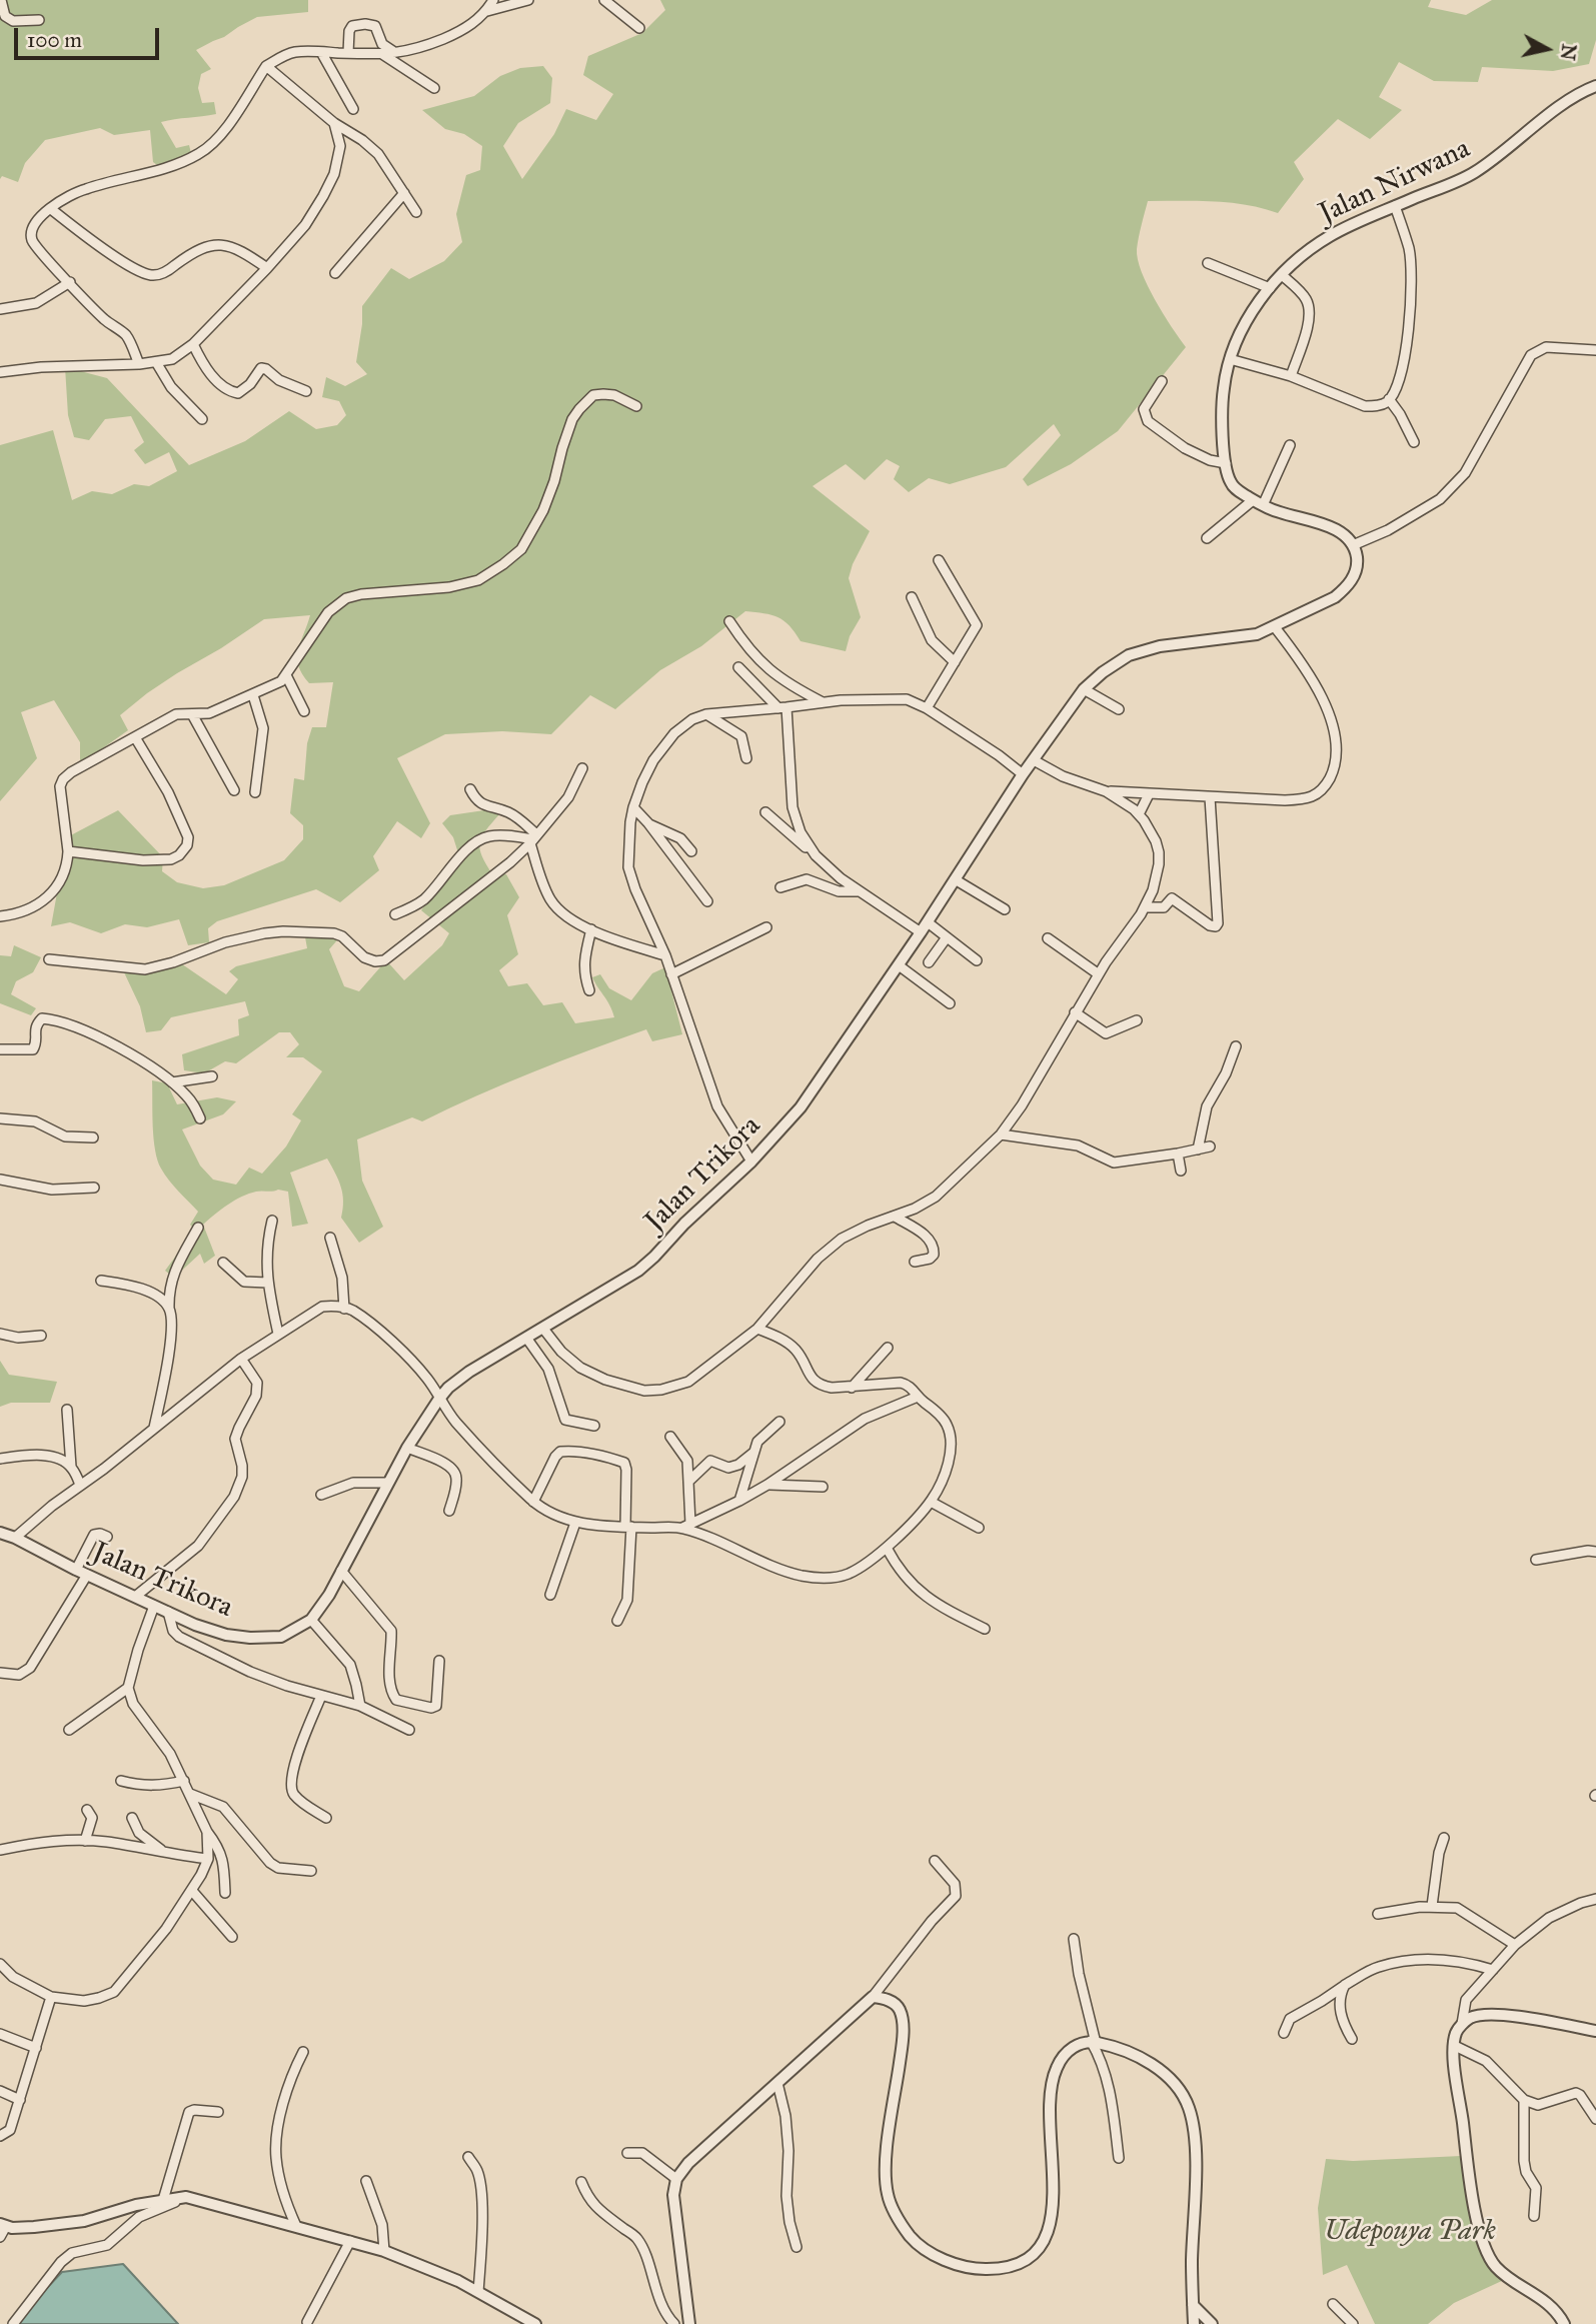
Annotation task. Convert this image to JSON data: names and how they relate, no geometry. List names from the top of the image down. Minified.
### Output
{"streets":{"street":["Jalan Nirwana","Jalan Trikora"]},"crossings":[["Jalan Nirwana","Jalan Trikora"]],"parks":["Udepouya Park"],"scale_bar":"100 m","north":"right"}
